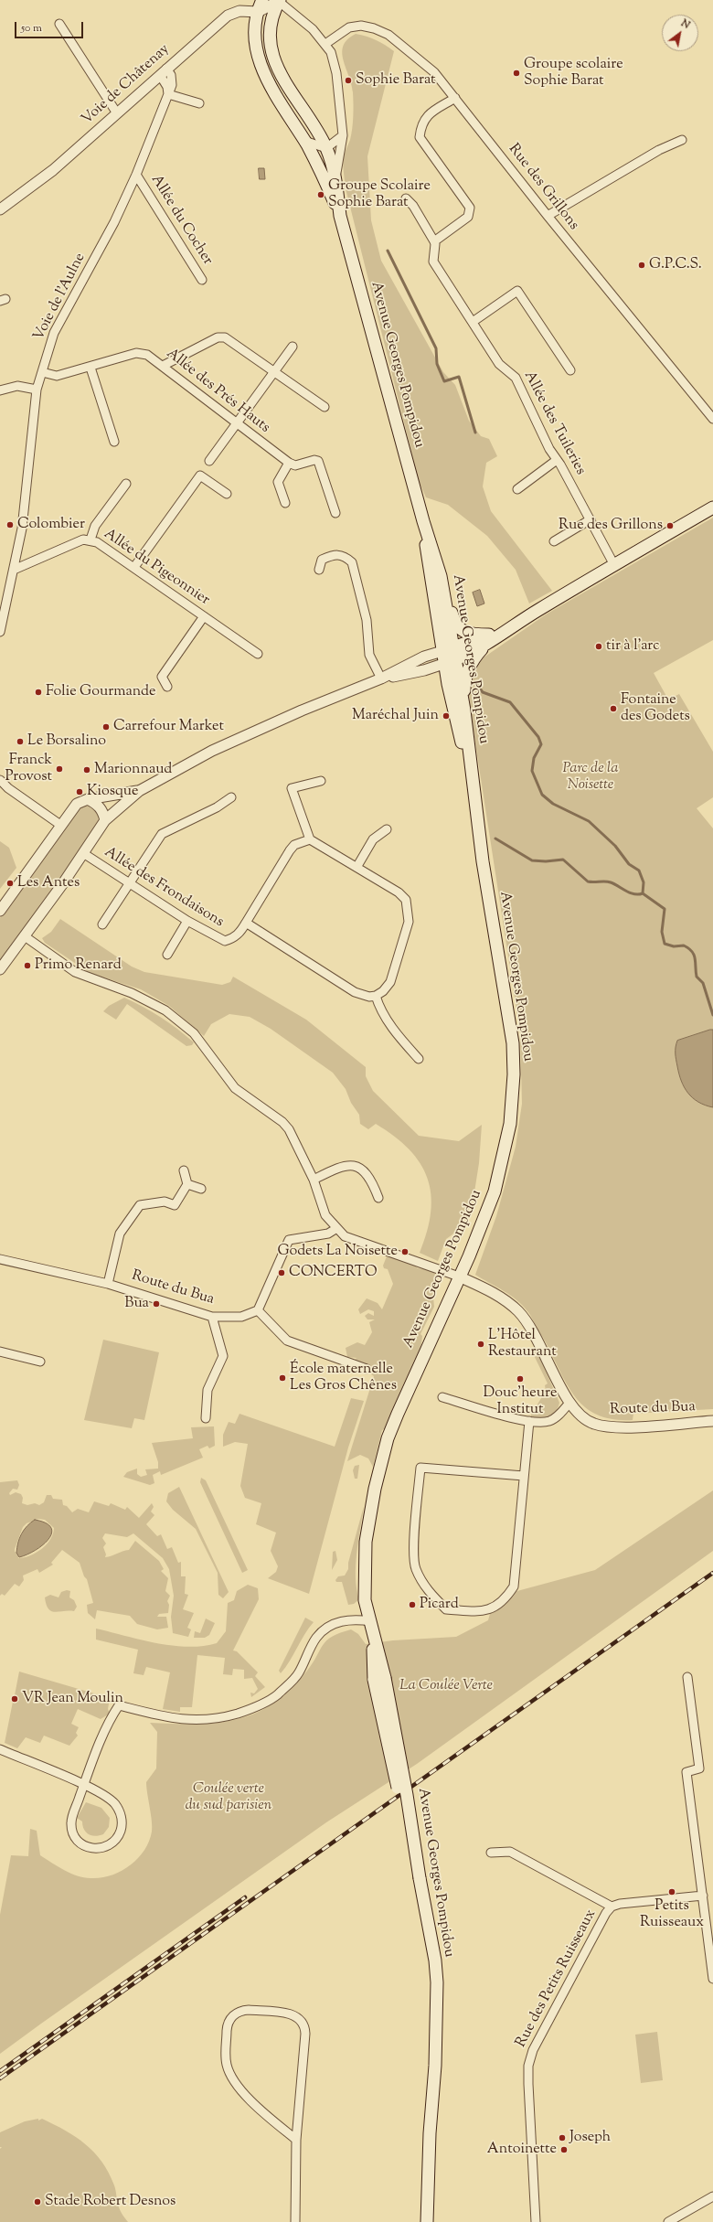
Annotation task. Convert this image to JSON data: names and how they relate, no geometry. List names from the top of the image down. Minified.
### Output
{"streets":{"main road":["Avenue Georges Pompidou"],"street":["Voie de Châtenay","Rue des Grillons","Allée du Cocher","Voie de l'Aulne","Allée des Prés Hauts","Allée des Tuileries","Allée du Pigeonnier","Allée des Frondaisons","Route du Bua","Rue des Petits Ruisseaux"]},"crossings":[["Voie de Châtenay","Voie de l'Aulne"],["Voie de Châtenay","Avenue Georges Pompidou"],["Allée du Cocher","Voie de l'Aulne"],["Voie de l'Aulne","Allée des Prés Hauts"],["Voie de l'Aulne","Allée du Pigeonnier"]],"parks":["Parc de la Noisette","La Coulée Verte","Coulée verte du sud parisien"],"places":["Groupe scolaire Sophie Barat","Sophie Barat","Groupe Scolaire Sophie Barat","G.P.C.S.","Colombier","Rue des Grillons","tir à l'arc","Folie Gourmande","Fontaine des Godets","Maréchal Juin","Carrefour Market","Le Borsalino","Franck Provost","Marionnaud","Kiosque","Les Antes","Primo Renard","Godets La Noisette","CONCERTO","Bua","L’Hôtel Restaurant","École maternelle Les Gros Chênes","Douc’heure Institut","Picard","VR Jean Moulin","Petits Ruisseaux","Joseph","Antoinette","Stade Robert Desnos"],"scale_bar":"50 m","north":"top right"}
